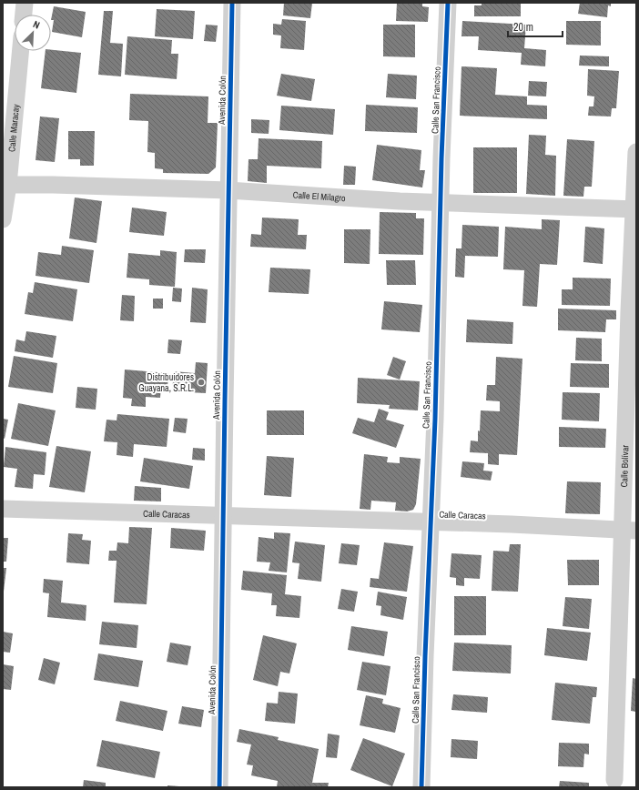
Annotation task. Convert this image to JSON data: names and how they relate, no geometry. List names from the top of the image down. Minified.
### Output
{"streets":{"street":["Avenida Colón","Calle San Francisco","Calle Maracay","Calle El Milagro","Calle Bolívar","Calle Caracas"]},"crossings":[["Avenida Colón","Calle El Milagro"],["Avenida Colón","Calle Caracas"],["Calle San Francisco","Calle El Milagro"],["Calle San Francisco","Calle Caracas"],["Calle Maracay","Calle El Milagro"],["Calle El Milagro","Calle Bolívar"],["Calle Bolívar","Calle Caracas"]],"places":["Distribuidores Guayana, S.R.L."],"scale_bar":"20 m","north":"top right"}
